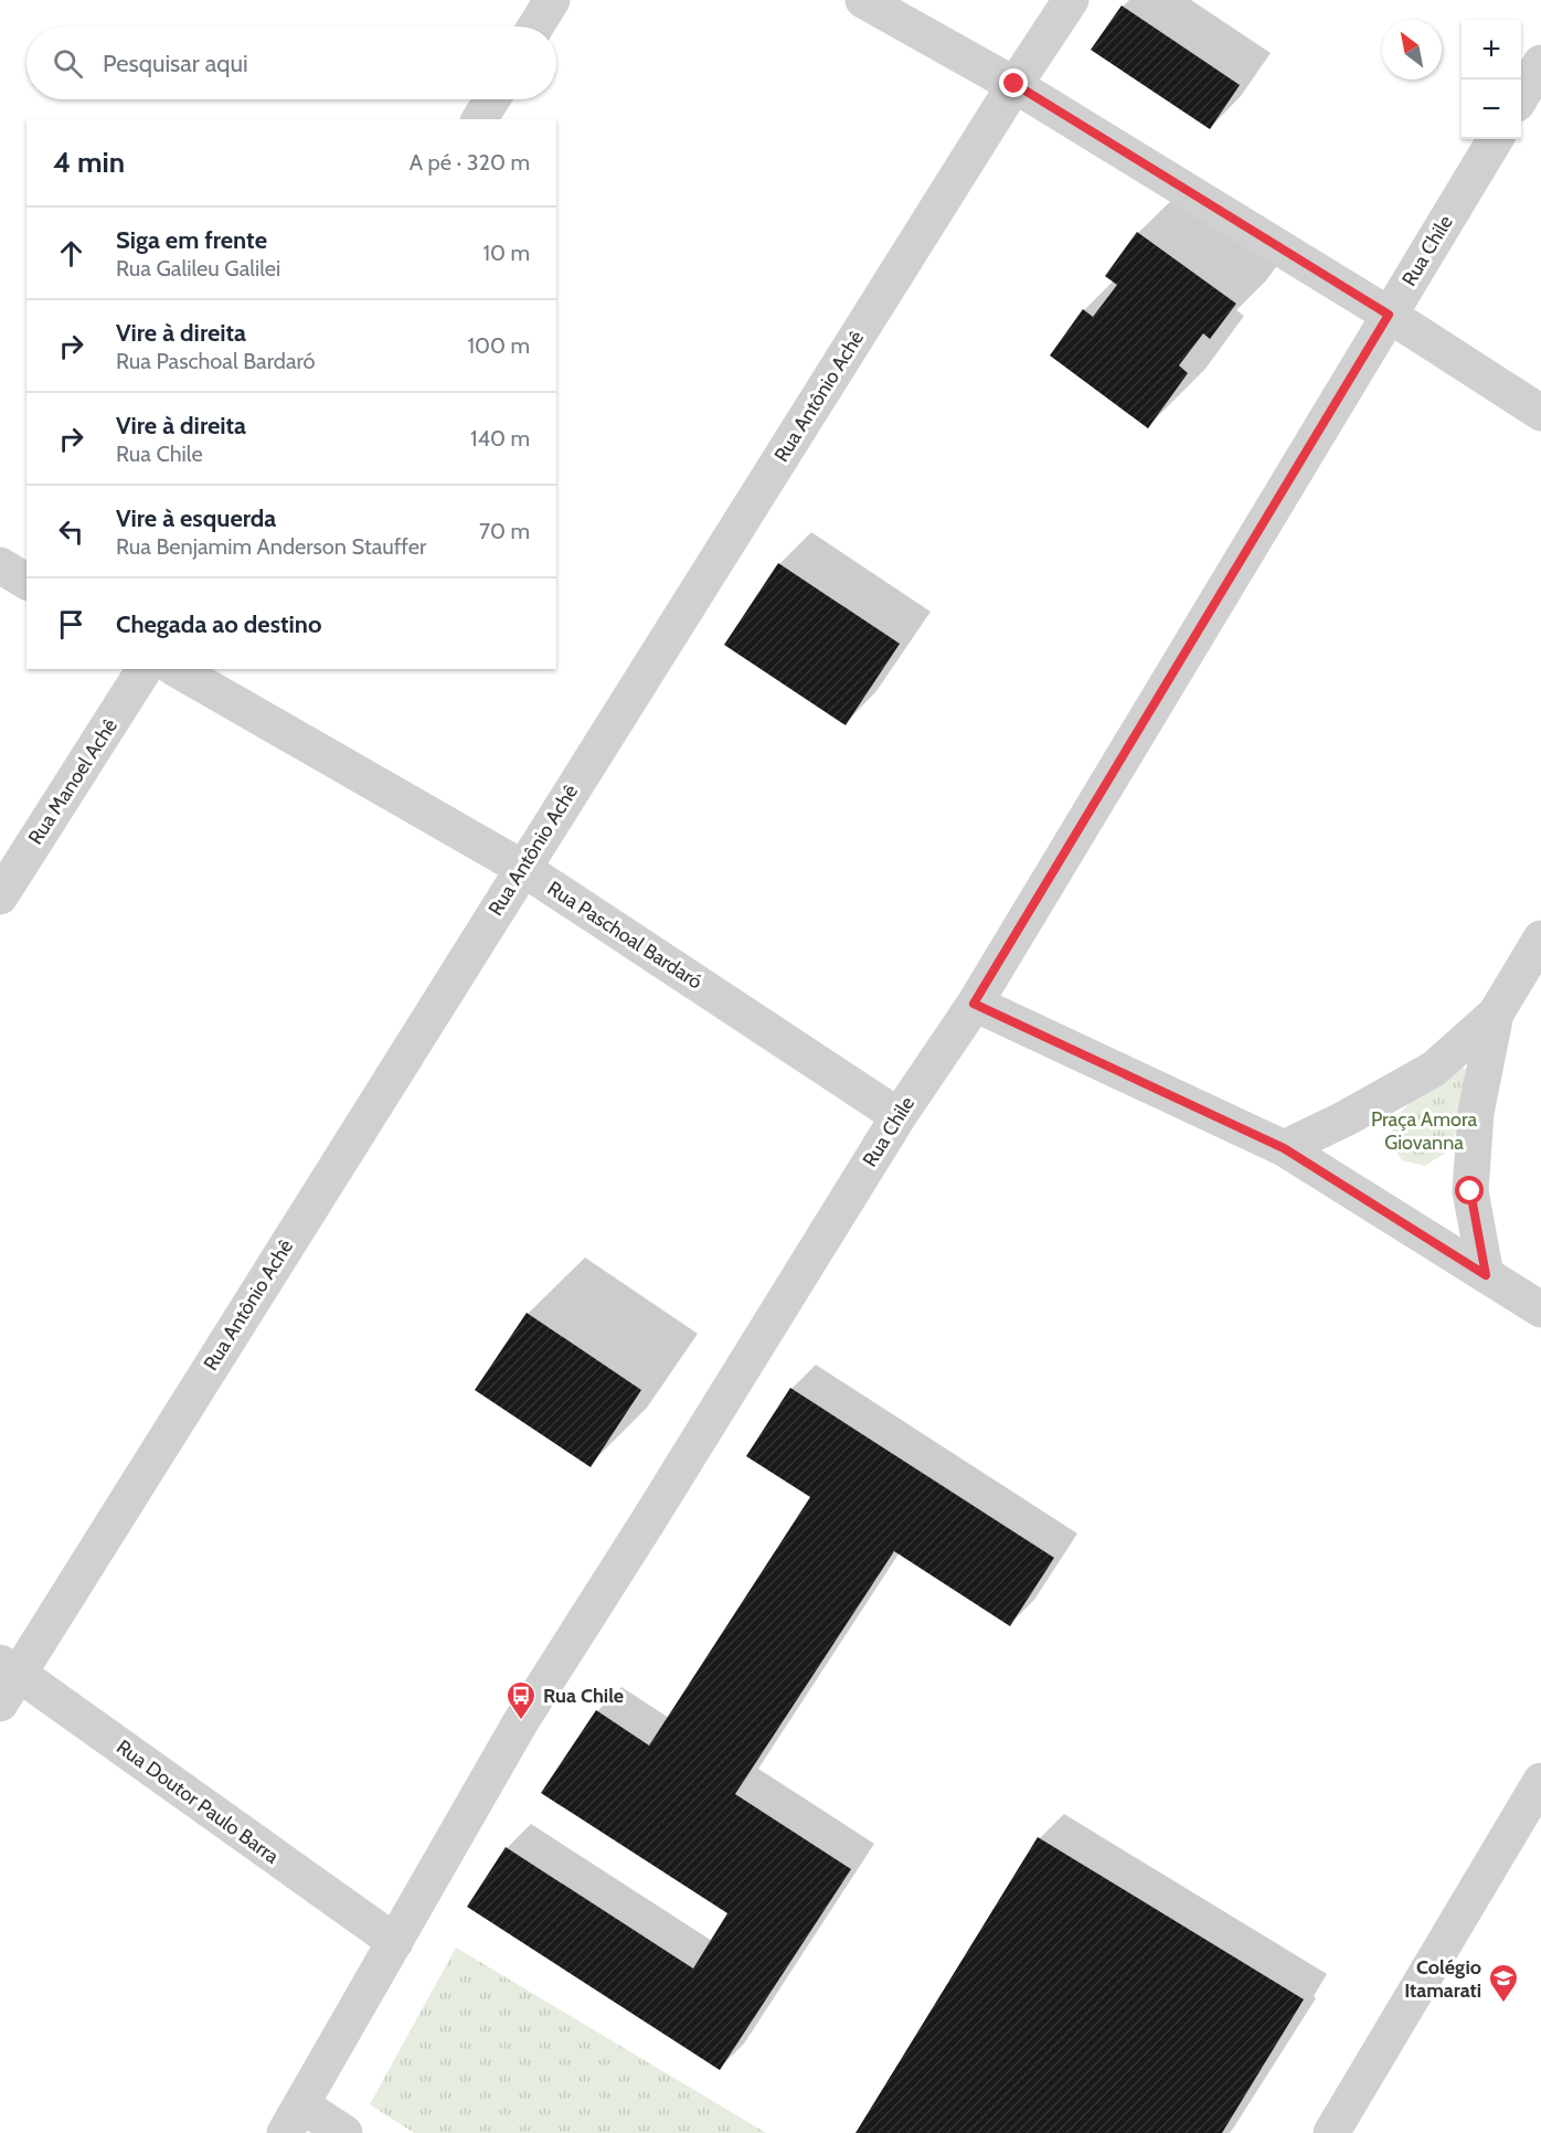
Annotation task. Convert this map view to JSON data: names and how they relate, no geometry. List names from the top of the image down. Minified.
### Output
{"streets":{"street":["Rua Chile","Rua Antônio Achê","Rua Manoel Achê","Rua Paschoal Bardaró","Rua Doutor Paulo Barra"]},"crossings":[["Rua Chile","Rua Paschoal Bardaró"],["Rua Chile","Rua Doutor Paulo Barra"],["Rua Antônio Achê","Rua Paschoal Bardaró"],["Rua Antônio Achê","Rua Doutor Paulo Barra"]],"parks":["Praça Amora Giovanna"],"places":{"bus stop":["Rua Chile"],"school or university":["Colégio Itamarati"]},"north":"top left","page":{"map_buttons":["+","−"],"search":"Pesquisar aqui","heading":["4 min","A pé · 320 m"],"list":[["Siga em frente","Rua Galileu Galilei","10 m"],["Vire à direita","Rua Paschoal Bardaró","100 m"],["Vire à direita","Rua Chile","140 m"],["Vire à esquerda","Rua Benjamim Anderson Stauffer","70 m"],"Chegada ao destino"]}}
